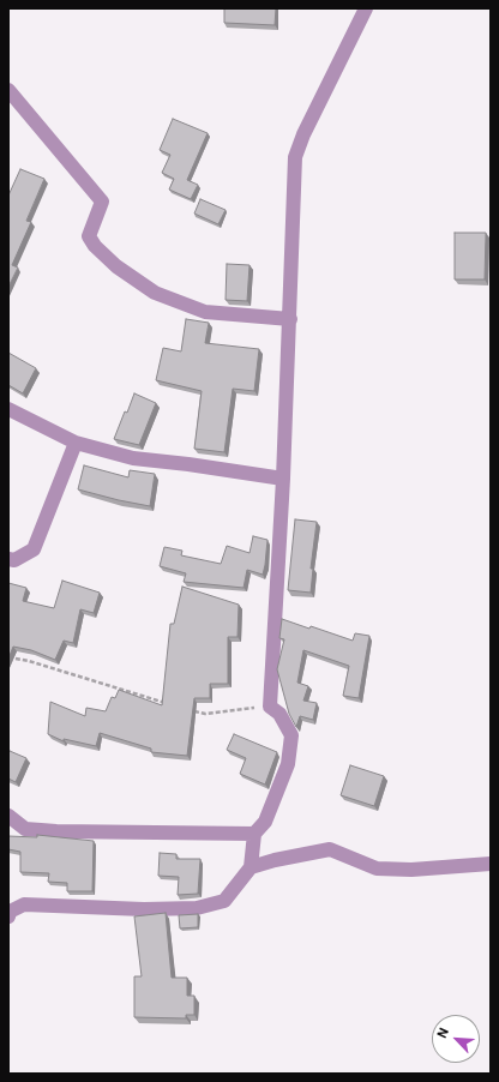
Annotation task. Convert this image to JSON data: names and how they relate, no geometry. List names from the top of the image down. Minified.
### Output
{"north":"top left"}
